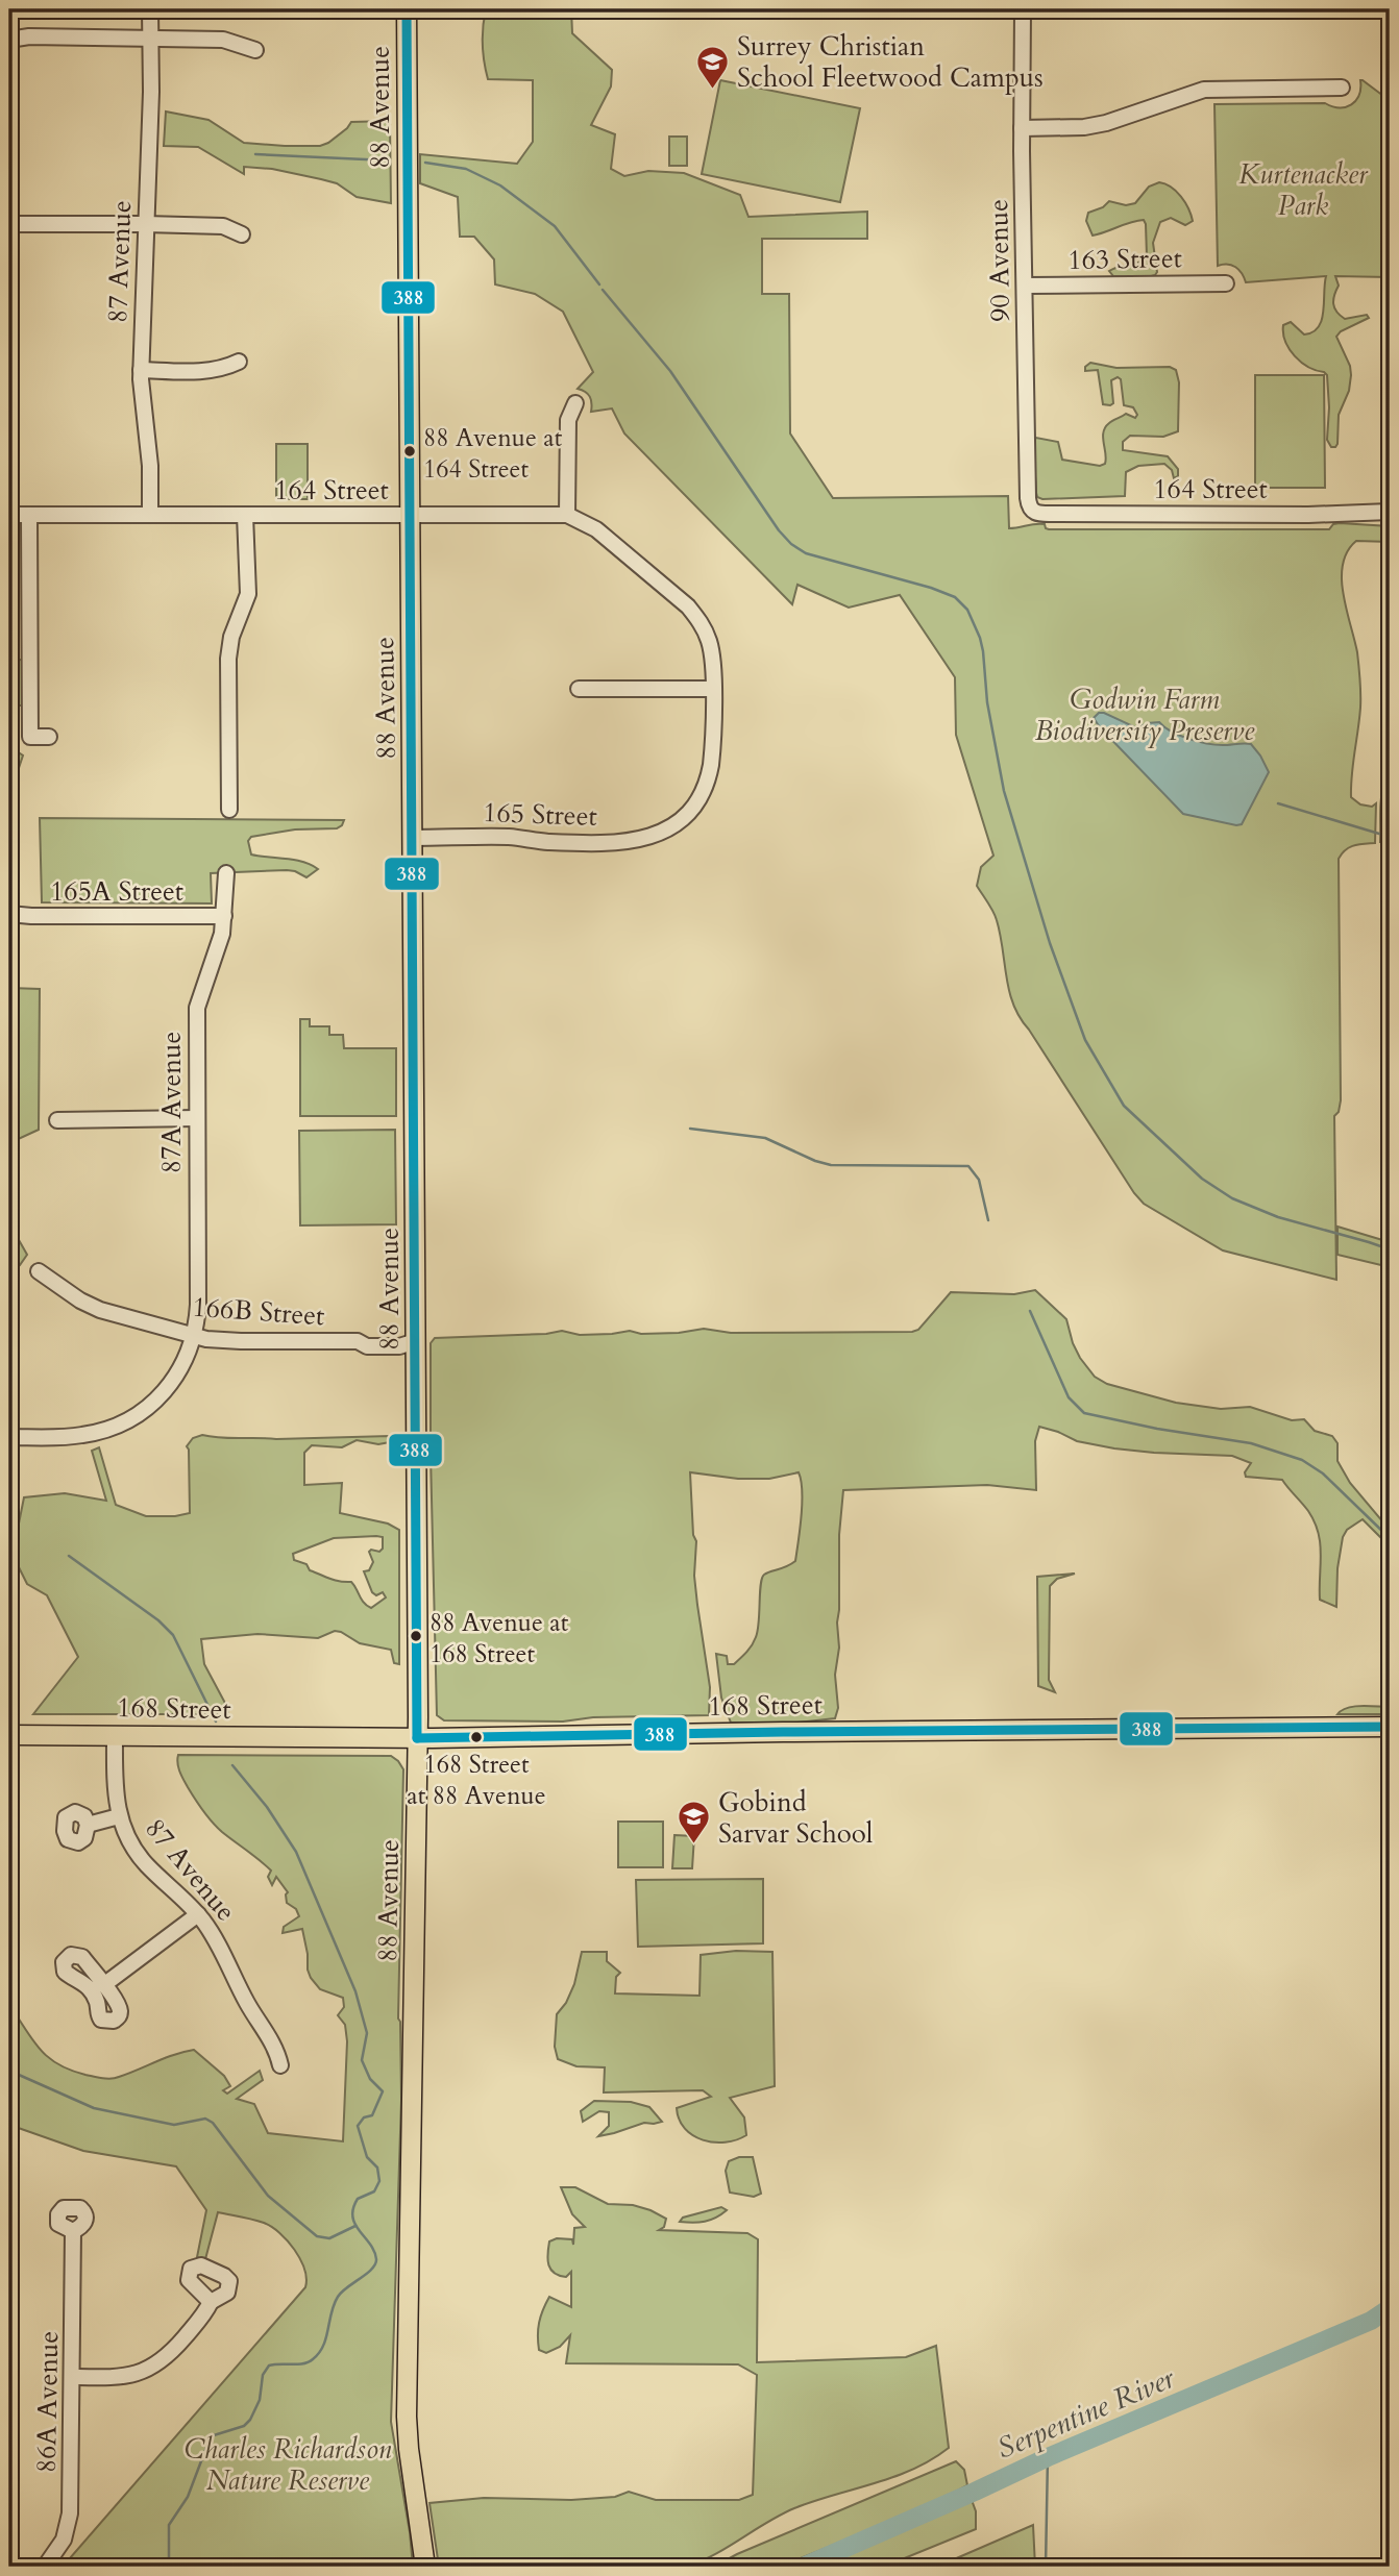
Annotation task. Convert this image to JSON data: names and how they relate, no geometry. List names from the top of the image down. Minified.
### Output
{"streets":{"main road":["88 Avenue","168 Street"],"street":["163 Street","90 Avenue","87 Avenue","164 Street","165 Street","165A Street","87A Avenue","166B Street","86A Avenue"]},"crossings":[["88 Avenue","164 Street"],["88 Avenue","165 Street"],["88 Avenue","166B Street"],["88 Avenue","168 Street"],["163 Street","90 Avenue"],["90 Avenue","164 Street"],["87 Avenue","164 Street"],["87 Avenue","168 Street"],["164 Street","165 Street"],["165A Street","87A Avenue"],["87A Avenue","166B Street"]],"water":["Serpentine River"],"parks":["Kurtenacker Park","Godwin Farm Biodiversity Preserve","Charles Richardson Nature Reserve"],"places":{"school or university":["Surrey Christian School Fleetwood Campus","Gobind Sarvar School"],"other":["88 Avenue at 164 Street","88 Avenue at 168 Street","168 Street at 88 Avenue"]},"lines":["transit line 388"]}
